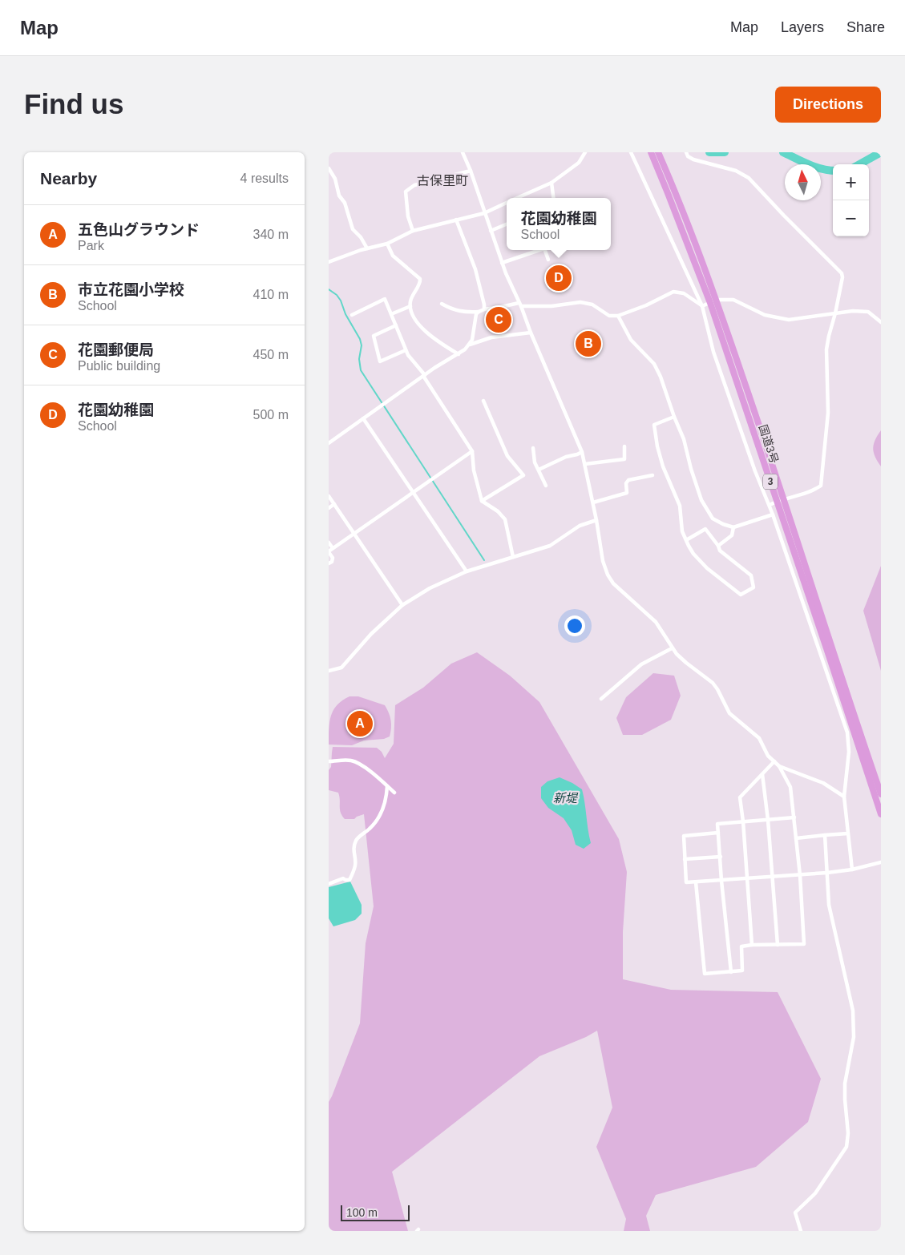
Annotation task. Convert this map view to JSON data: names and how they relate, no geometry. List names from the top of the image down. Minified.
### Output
{"streets":{"highway":["国道3号","3"]},"districts":["古保里町"],"water":["新堤"],"scale_bar":"100 m","north":"top","page":{"header":"Map","nav":["Map","Layers","Share"],"buttons":"Directions","title":"Find us","heading":["Nearby","4 results"],"map_buttons":["+","−"],"popup":["花園幼稚園","School"],"list":[{"mark":"A","name":"五色山グラウンド","note":"Park","value":"340 m"},{"mark":"B","name":"市立花園小学校","note":"School","value":"410 m"},{"mark":"C","name":"花園郵便局","note":"Public building","value":"450 m"},{"mark":"D","name":"花園幼稚園","note":"School","value":"500 m"}],"pins":["D","C","B","A"],"scale":"100 m"}}
